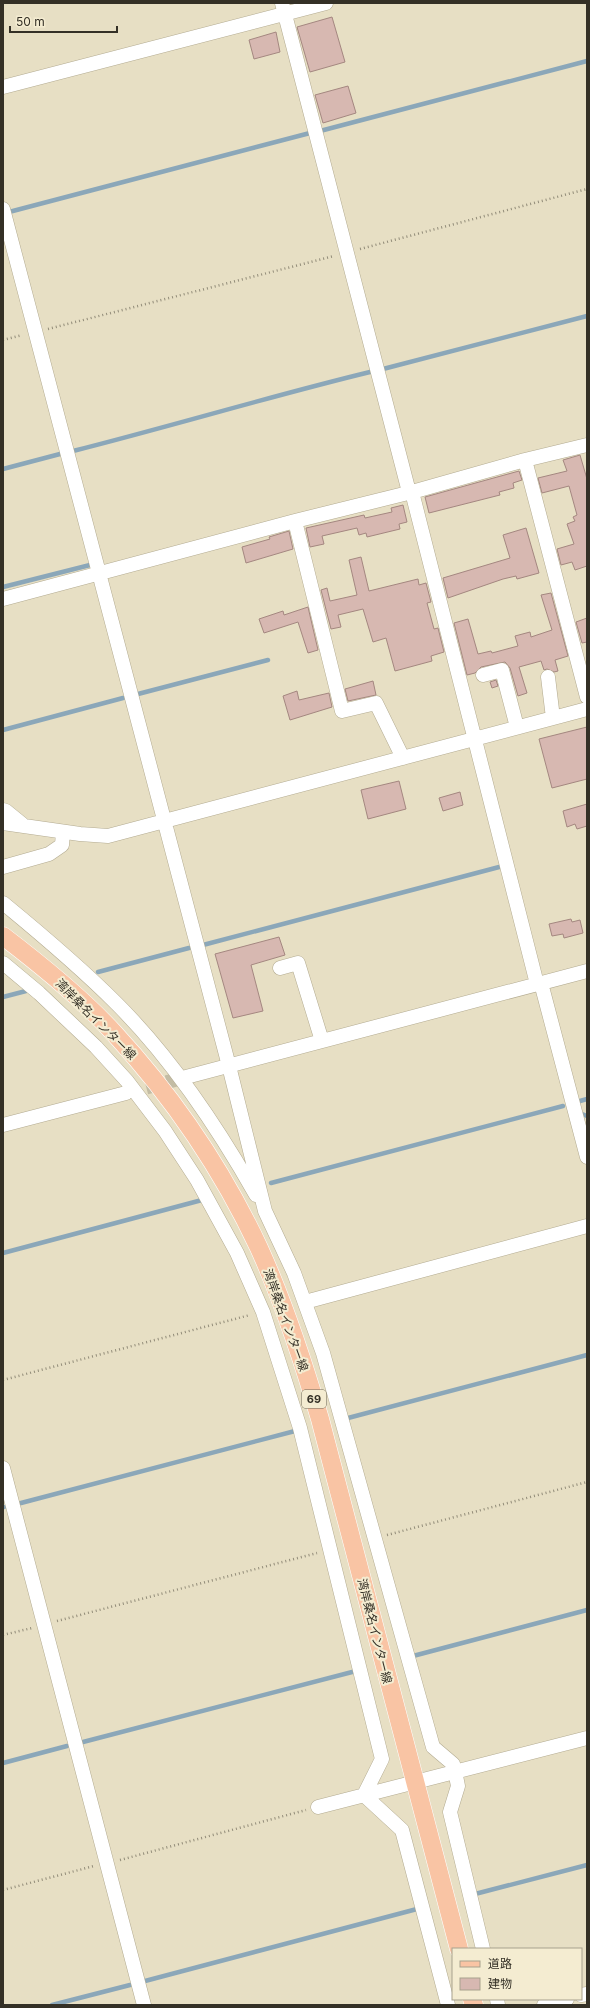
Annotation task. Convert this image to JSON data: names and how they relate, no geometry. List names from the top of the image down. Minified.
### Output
{"streets":{"main road":["湾岸桑名インター線","69"]},"legend":["道路","建物"],"scale_bar":"50 m"}
